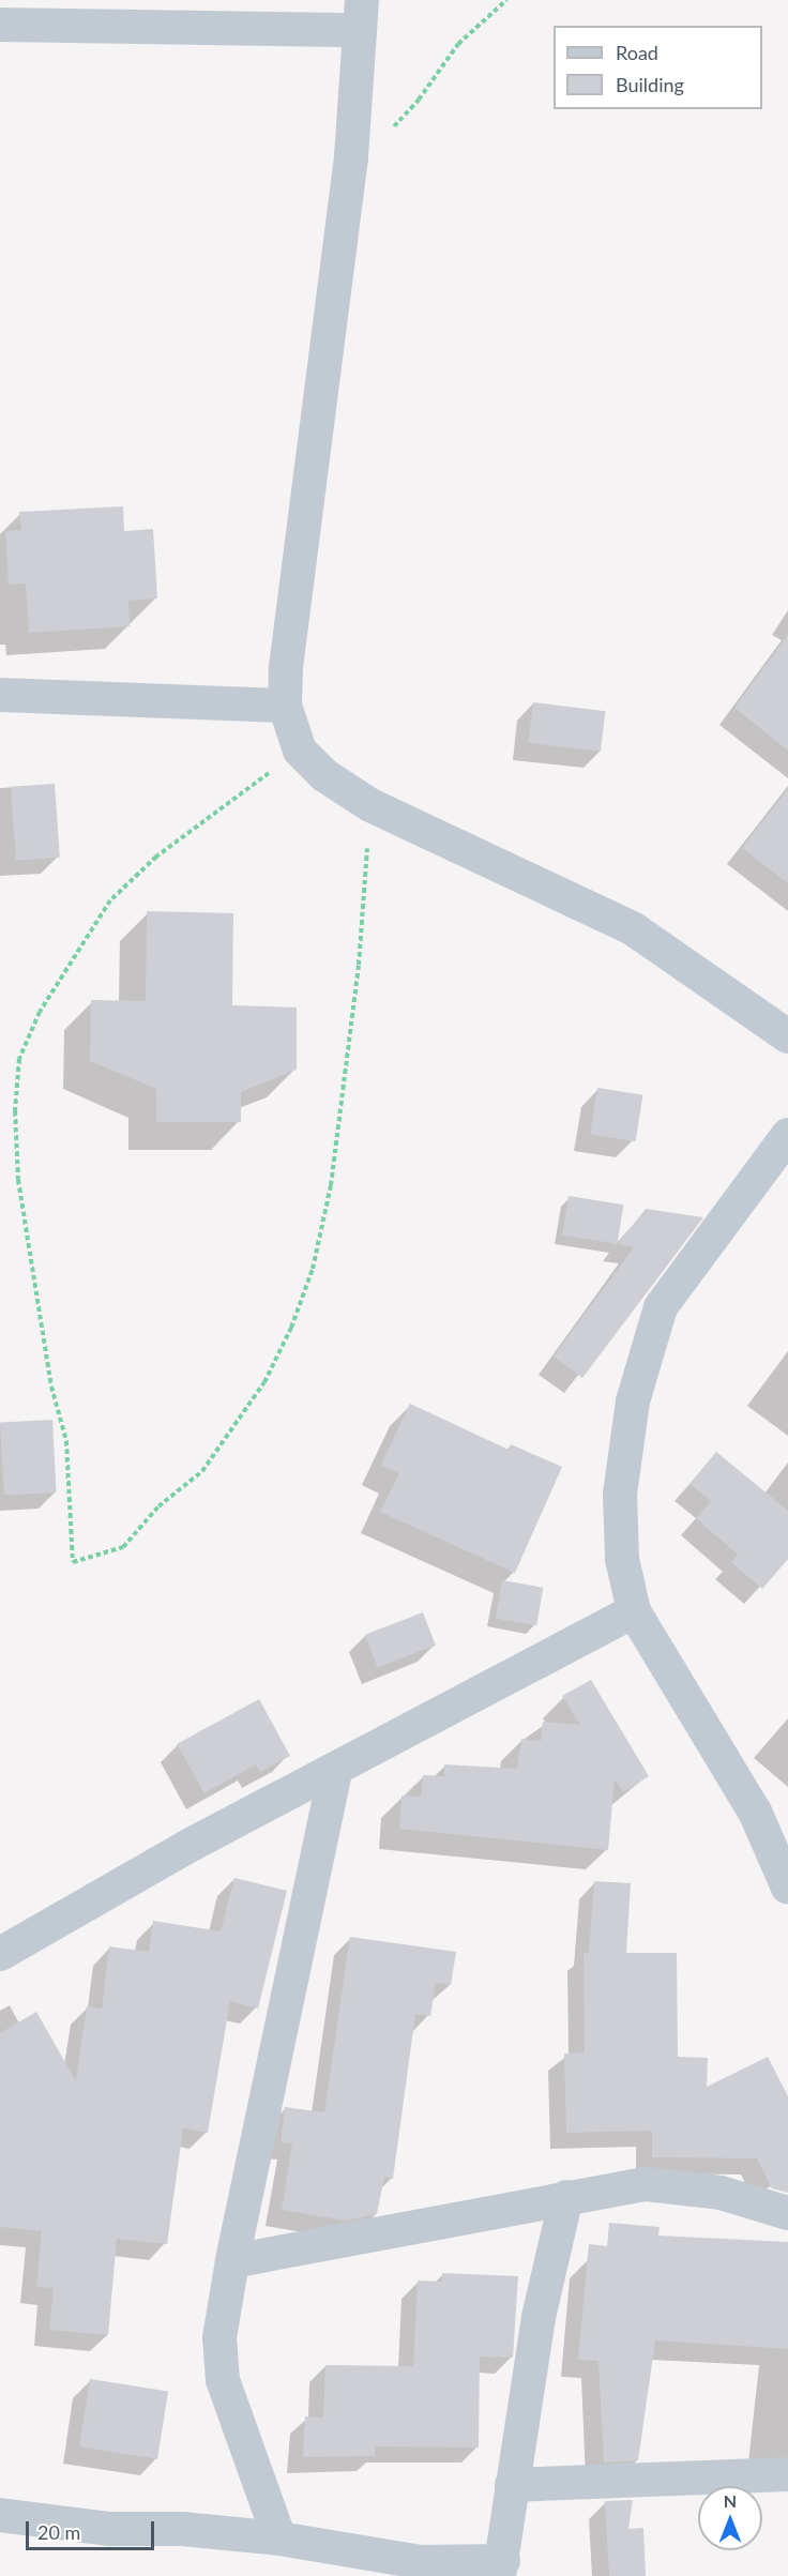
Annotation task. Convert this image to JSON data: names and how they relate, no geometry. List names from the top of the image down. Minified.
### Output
{"legend":["Road","Building"],"scale_bar":"20 m","north":"top"}
